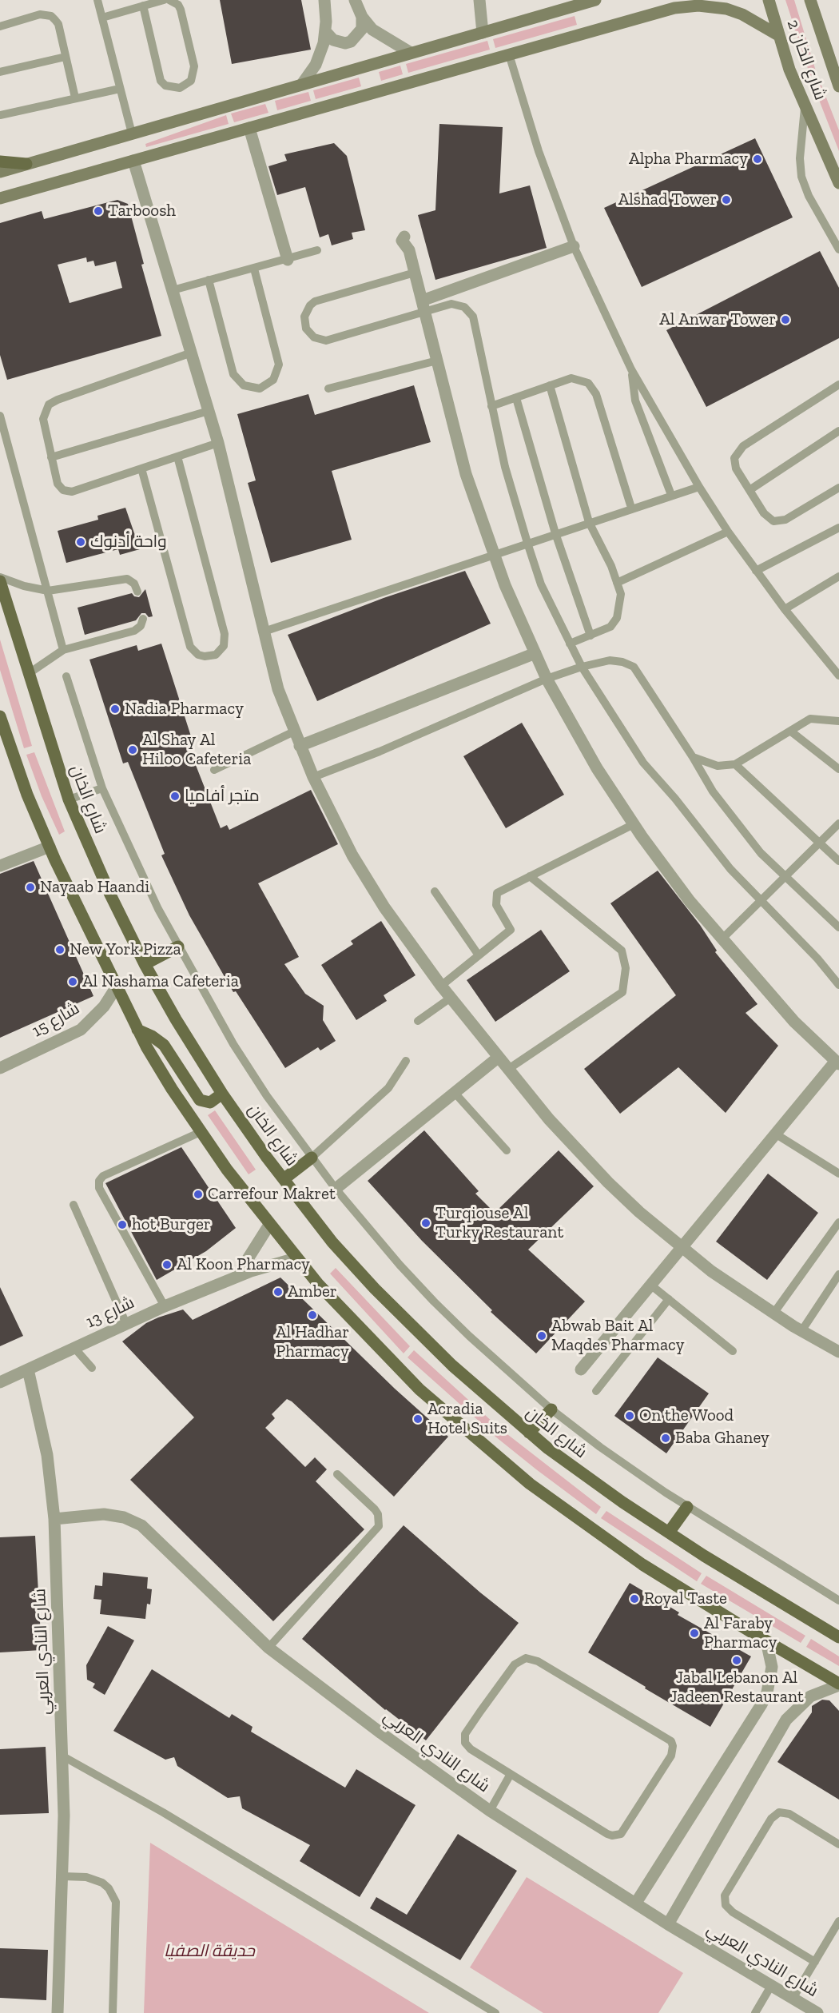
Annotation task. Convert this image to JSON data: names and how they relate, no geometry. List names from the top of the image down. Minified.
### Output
{"streets":{"main road":["شارع الخان"],"street":["شارع الخان 2","شارع 15","شارع 13","شارع النادي العربي"]},"crossings":[["شارع 13","شارع النادي العربي"]],"parks":["حديقة الصفيا"],"places":["Alpha Pharmacy","Alshad Tower","Tarboosh","Al Anwar Tower","واحة أدنوك","Nadia Pharmacy","Al Shay Al Hiloo Cafeteria","متجر أفاميا","Nayaab Haandi","New York Pizza","Al Nashama Cafeteria","Carrefour Makret","Turqiouse Al Turky Restaurant","hot Burger","Al Koon Pharmacy","Amber","Al Hadhar Pharmacy","Abwab Bait Al Maqdes Pharmacy","On the Wood","Acradia Hotel Suits","Baba Ghaney","Royal Taste","Al Faraby Pharmacy","Jabal Lebanon Al Jadeen Restaurant"]}
